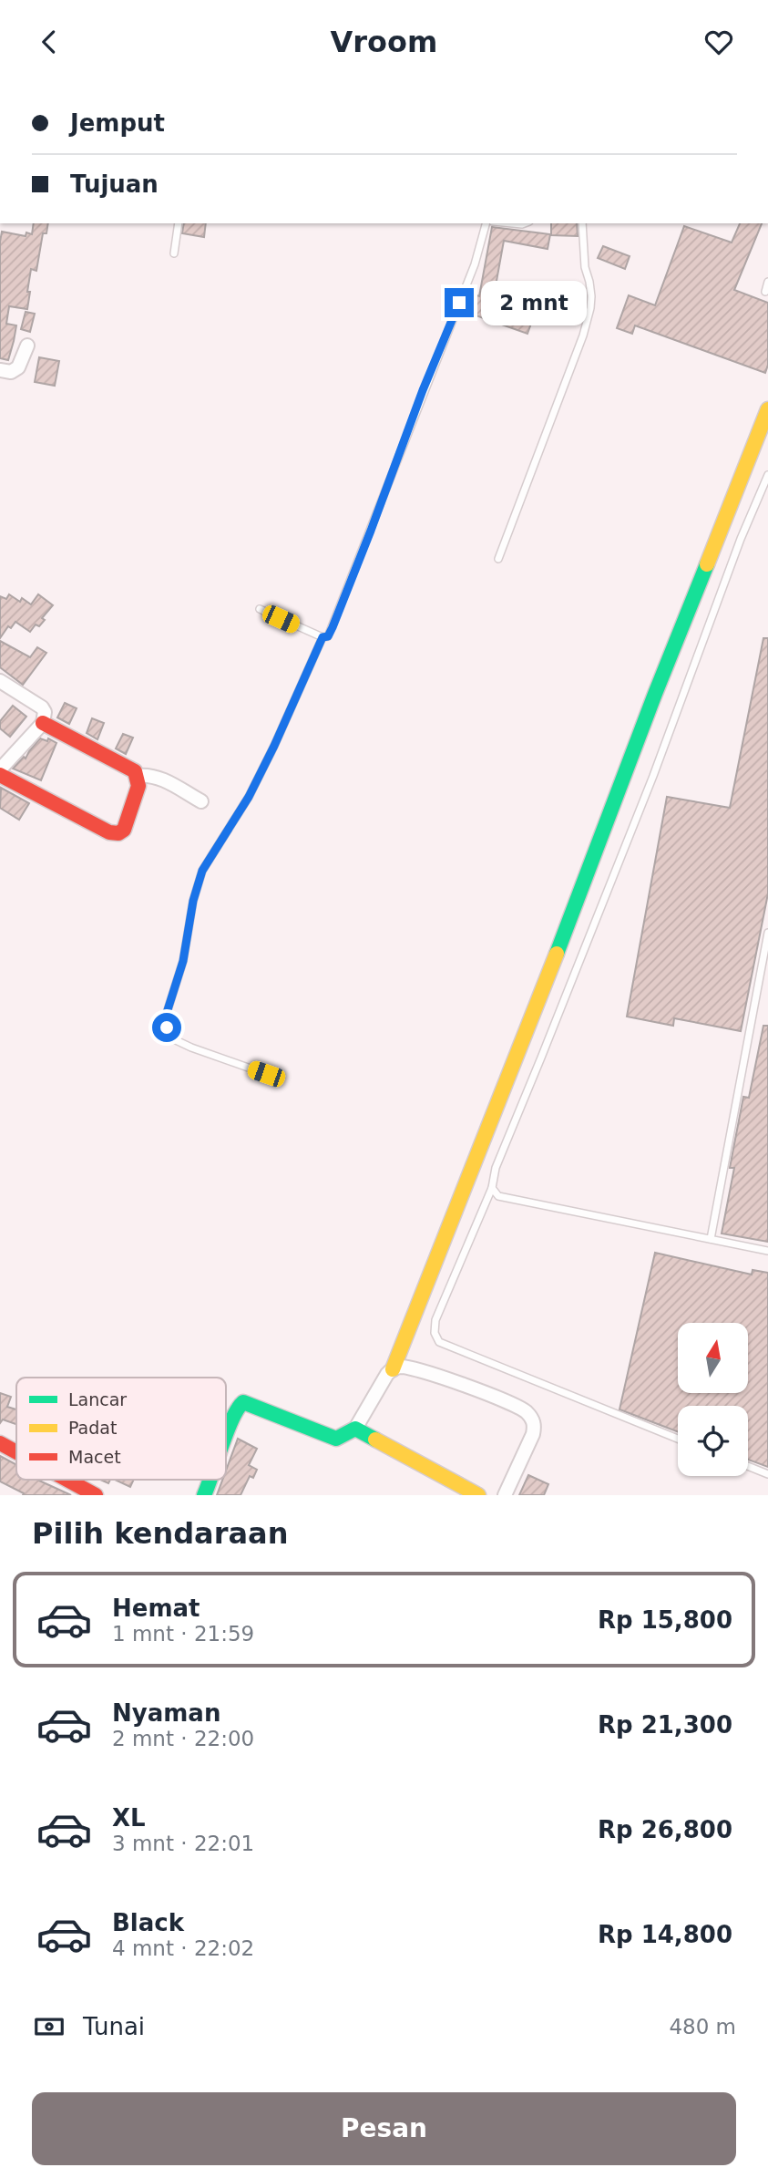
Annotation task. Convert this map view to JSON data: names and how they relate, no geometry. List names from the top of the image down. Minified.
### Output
{"legend":["Lancar","Padat","Macet"],"north":"top","page":{"header":"Vroom","banner":["Jemput","Tujuan"],"bubble":"2 mnt","heading":"Pilih kendaraan","list":[{"name":"Hemat","note":"1 mnt · 21:59","value":"Rp 15,800"},{"name":"Nyaman","note":"2 mnt · 22:00","value":"Rp 21,300"},{"name":"XL","note":"3 mnt · 22:01","value":"Rp 26,800"},{"name":"Black","note":"4 mnt · 22:02","value":"Rp 14,800"}],"pay":["Tunai","480 m"],"buttons":"Pesan"}}
